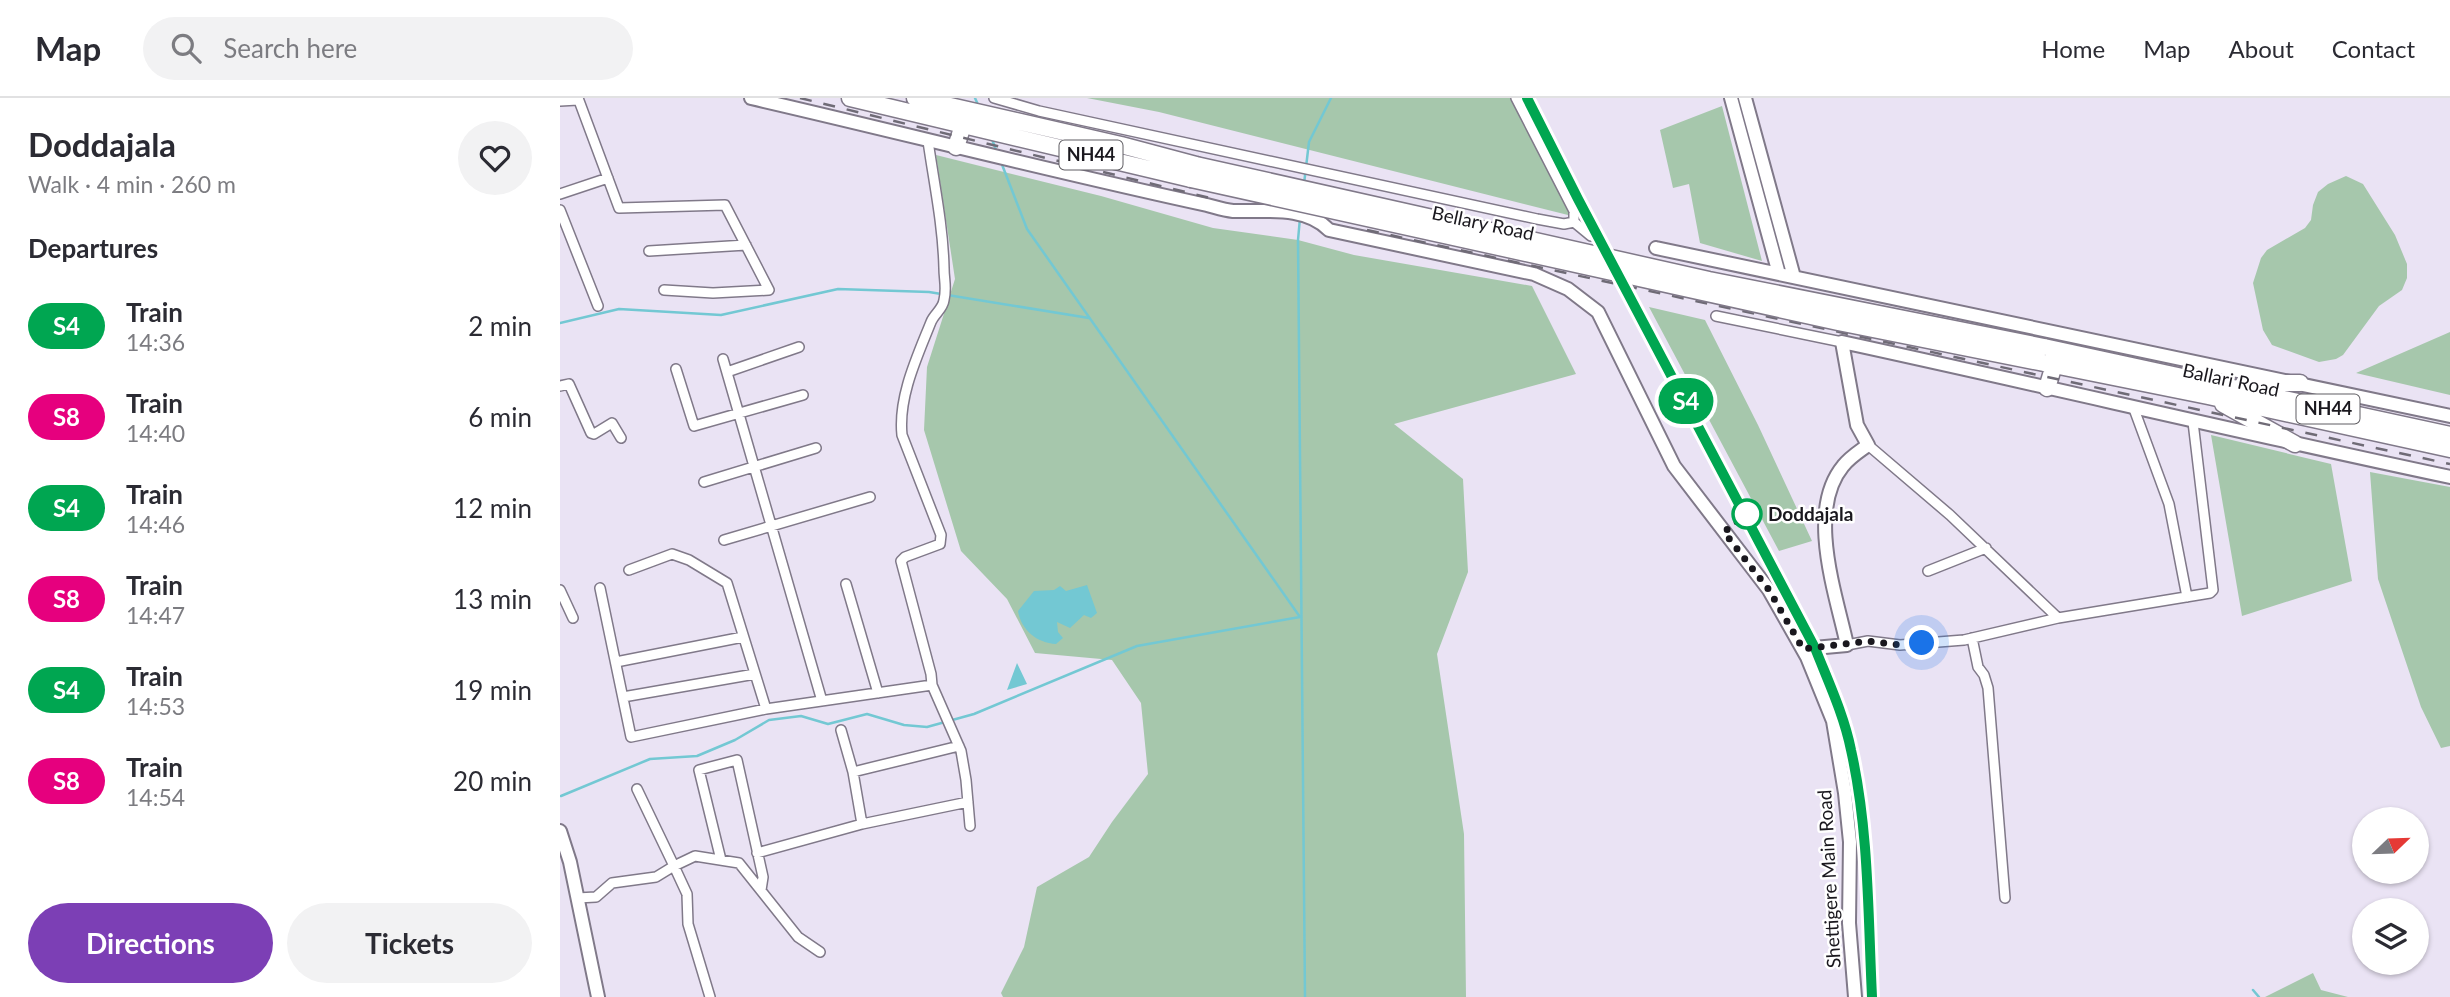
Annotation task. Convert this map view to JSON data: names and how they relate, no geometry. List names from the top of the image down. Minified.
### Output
{"streets":{"highway":["NH44","Bellary Road","Ballari Road"],"street":["Shettigere Main Road"]},"crossings":[["NH44","Bellary Road"],["Bellary Road","Ballari Road"]],"places":["Doddajala"],"north":"top right","page":{"header":"Map","search":"Search here","nav":["Home","Map","About","Contact"],"heading":[["Doddajala","Walk · 4 min · 260 m"],"Departures"],"on_map":"S4","list":[{"mark":"S4","name":"Train","note":"14:36","value":"2 min"},{"mark":"S8","name":"Train","note":"14:40","value":"6 min"},{"mark":"S4","name":"Train","note":"14:46","value":"12 min"},{"mark":"S8","name":"Train","note":"14:47","value":"13 min"},{"mark":"S4","name":"Train","note":"14:53","value":"19 min"},{"mark":"S8","name":"Train","note":"14:54","value":"20 min"}],"buttons":["Directions","Tickets"]}}
